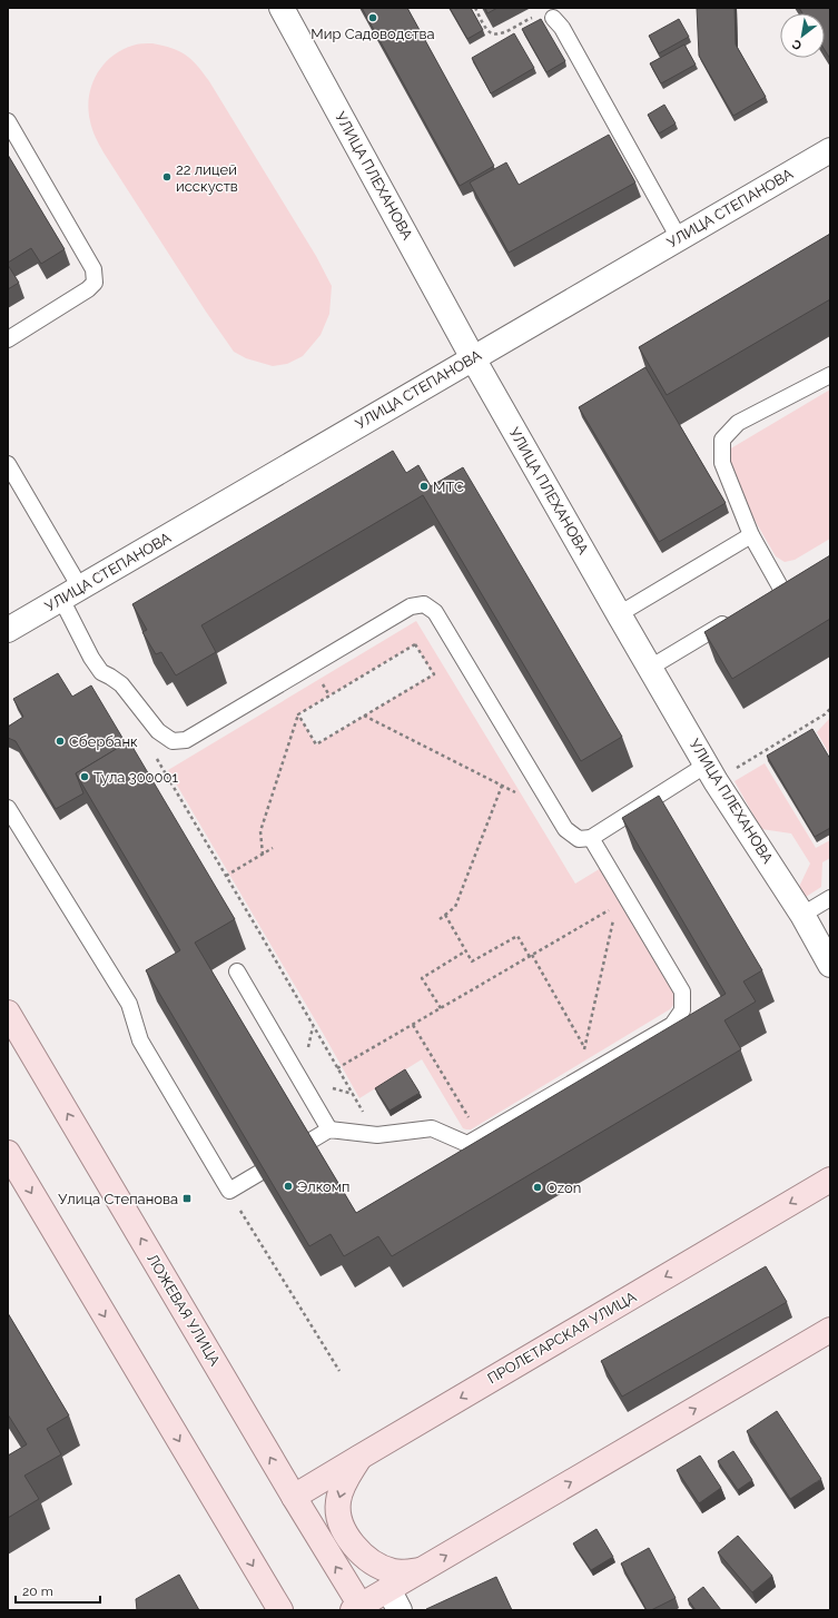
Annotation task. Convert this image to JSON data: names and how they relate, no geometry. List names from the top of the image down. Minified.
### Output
{"streets":{"main road":["ЛОЖЕВАЯ УЛИЦА","ПРОЛЕТАРСКАЯ УЛИЦА"],"street":["УЛИЦА ПЛЕХАНОВА","УЛИЦА СТЕПАНОВА"]},"crossings":[["УЛИЦА ПЛЕХАНОВА","УЛИЦА СТЕПАНОВА"],["ЛОЖЕВАЯ УЛИЦА","ПРОЛЕТАРСКАЯ УЛИЦА"]],"places":{"other":["Мир Садоводства","22 лицей исскуств","МТС","Сбербанк","Тула 300001","Элкомп","Ozon"],"transit":["Улица Степанова"]},"scale_bar":"20 m","north":"bottom left"}
